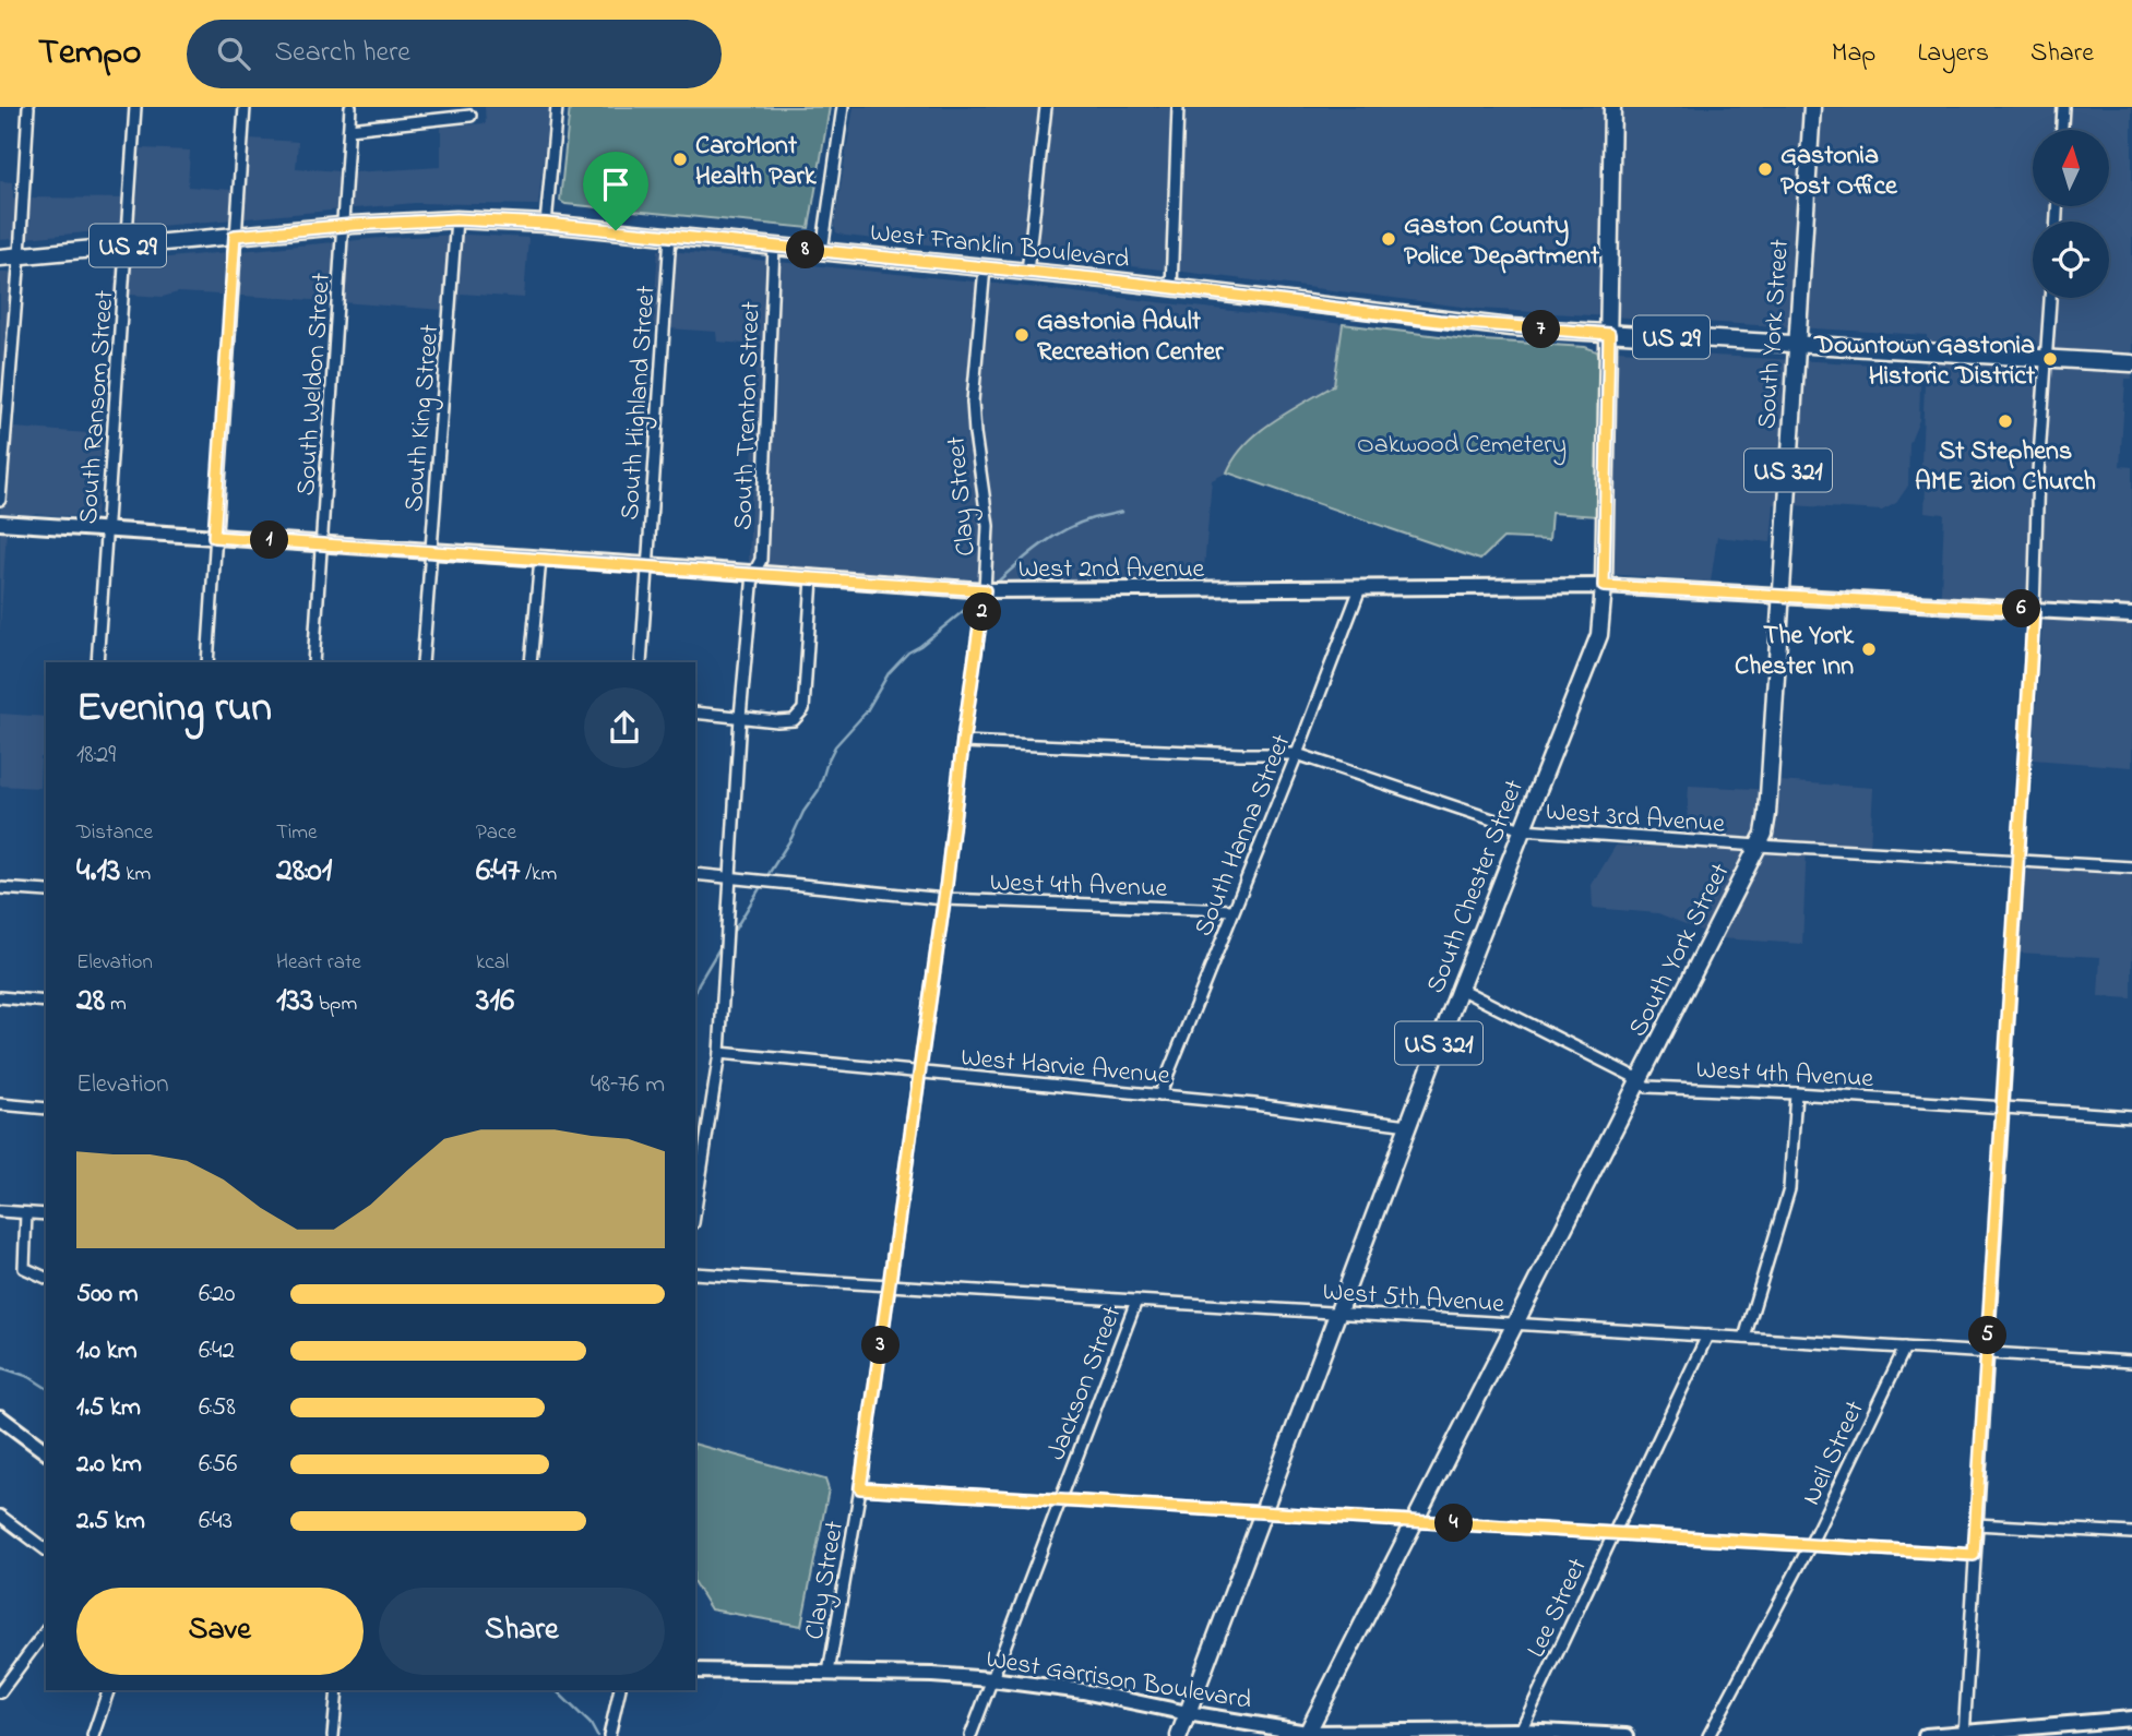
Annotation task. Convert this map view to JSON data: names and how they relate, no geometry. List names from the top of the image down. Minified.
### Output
{"streets":{"main road":["West Franklin Boulevard","US 29","South York Street","US 321","South Chester Street"],"street":["South Weldon Street","South Highland Street","South Ransom Street","South Trenton Street","South King Street","Clay Street","West 2nd Avenue","West 3rd Avenue","South Hanna Street","West 4th Avenue","West Harvie Avenue","West 5th Avenue","Jackson Street","Neil Street","Lee Street","West Garrison Boulevard"]},"crossings":[["West Franklin Boulevard","South York Street"],["West Franklin Boulevard","South Weldon Street"],["West Franklin Boulevard","South Highland Street"],["West Franklin Boulevard","South Ransom Street"],["West Franklin Boulevard","South Trenton Street"],["West Franklin Boulevard","South King Street"],["West Franklin Boulevard","Clay Street"],["West Franklin Boulevard","South Chester Street"],["South York Street","West 2nd Avenue"],["South York Street","West 3rd Avenue"],["South York Street","West 4th Avenue"],["South York Street","West 5th Avenue"],["South York Street","West Garrison Boulevard"],["South Weldon Street","West 2nd Avenue"],["South Highland Street","West 2nd Avenue"],["South Ransom Street","West 2nd Avenue"],["South Trenton Street","West 2nd Avenue"],["South Trenton Street","West 4th Avenue"],["South Trenton Street","West Harvie Avenue"],["South King Street","West 2nd Avenue"],["Clay Street","West 2nd Avenue"],["Clay Street","West 3rd Avenue"],["Clay Street","West 4th Avenue"],["Clay Street","West Harvie Avenue"],["Clay Street","West 5th Avenue"],["Clay Street","West Garrison Boulevard"],["West 2nd Avenue","South Hanna Street"],["West 2nd Avenue","South Chester Street"],["West 3rd Avenue","South Hanna Street"],["West 3rd Avenue","South Chester Street"],["South Hanna Street","West 4th Avenue"],["South Hanna Street","West Harvie Avenue"],["West 4th Avenue","South Chester Street"],["South Chester Street","West Harvie Avenue"],["South Chester Street","West 5th Avenue"],["South Chester Street","West Garrison Boulevard"],["West 5th Avenue","Jackson Street"],["West 5th Avenue","Neil Street"],["West 5th Avenue","Lee Street"],["Jackson Street","West Garrison Boulevard"],["Lee Street","West Garrison Boulevard"]],"parks":["Oakwood Cemetery"],"places":["CaroMont Health Park","Gastonia Post Office","Gaston County Police Department","Gastonia Adult Recreation Center","Downtown Gastonia Historic District","St Stephens AME Zion Church","The York Chester Inn"],"north":"top","page":{"header":"Tempo","search":"Search here","nav":["Map","Layers","Share"],"pins":["8","7","1","6","2","5","3","4"],"heading":["Evening run","18:29"],"stats":[["Distance","4.13 km"],["Time","28:01"],["Pace","6:47 /km"],["Elevation","28 m"],["Heart rate","133 bpm"],["kcal","316"]],"chart":["Elevation","48–76 m"],"list":[{"name":"500 m","note":"6:20"},{"name":"1.0 km","note":"6:42"},{"name":"1.5 km","note":"6:58"},{"name":"2.0 km","note":"6:56"},{"name":"2.5 km","note":"6:43"}],"buttons":["Save","Share"]}}
